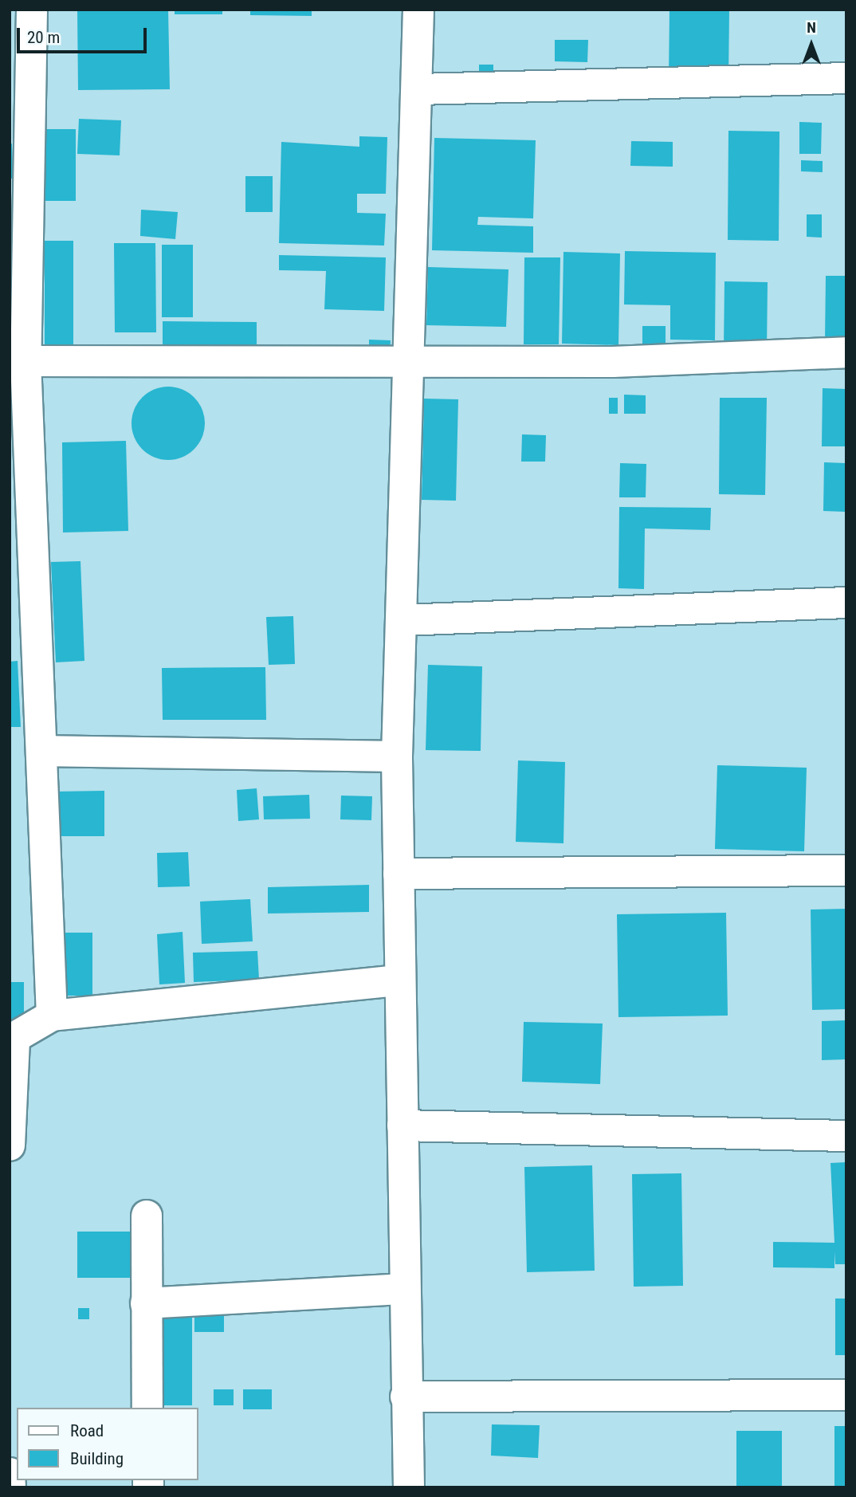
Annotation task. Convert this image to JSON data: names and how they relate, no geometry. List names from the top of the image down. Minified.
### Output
{"legend":["Road","Building"],"scale_bar":"20 m","north":"top"}
